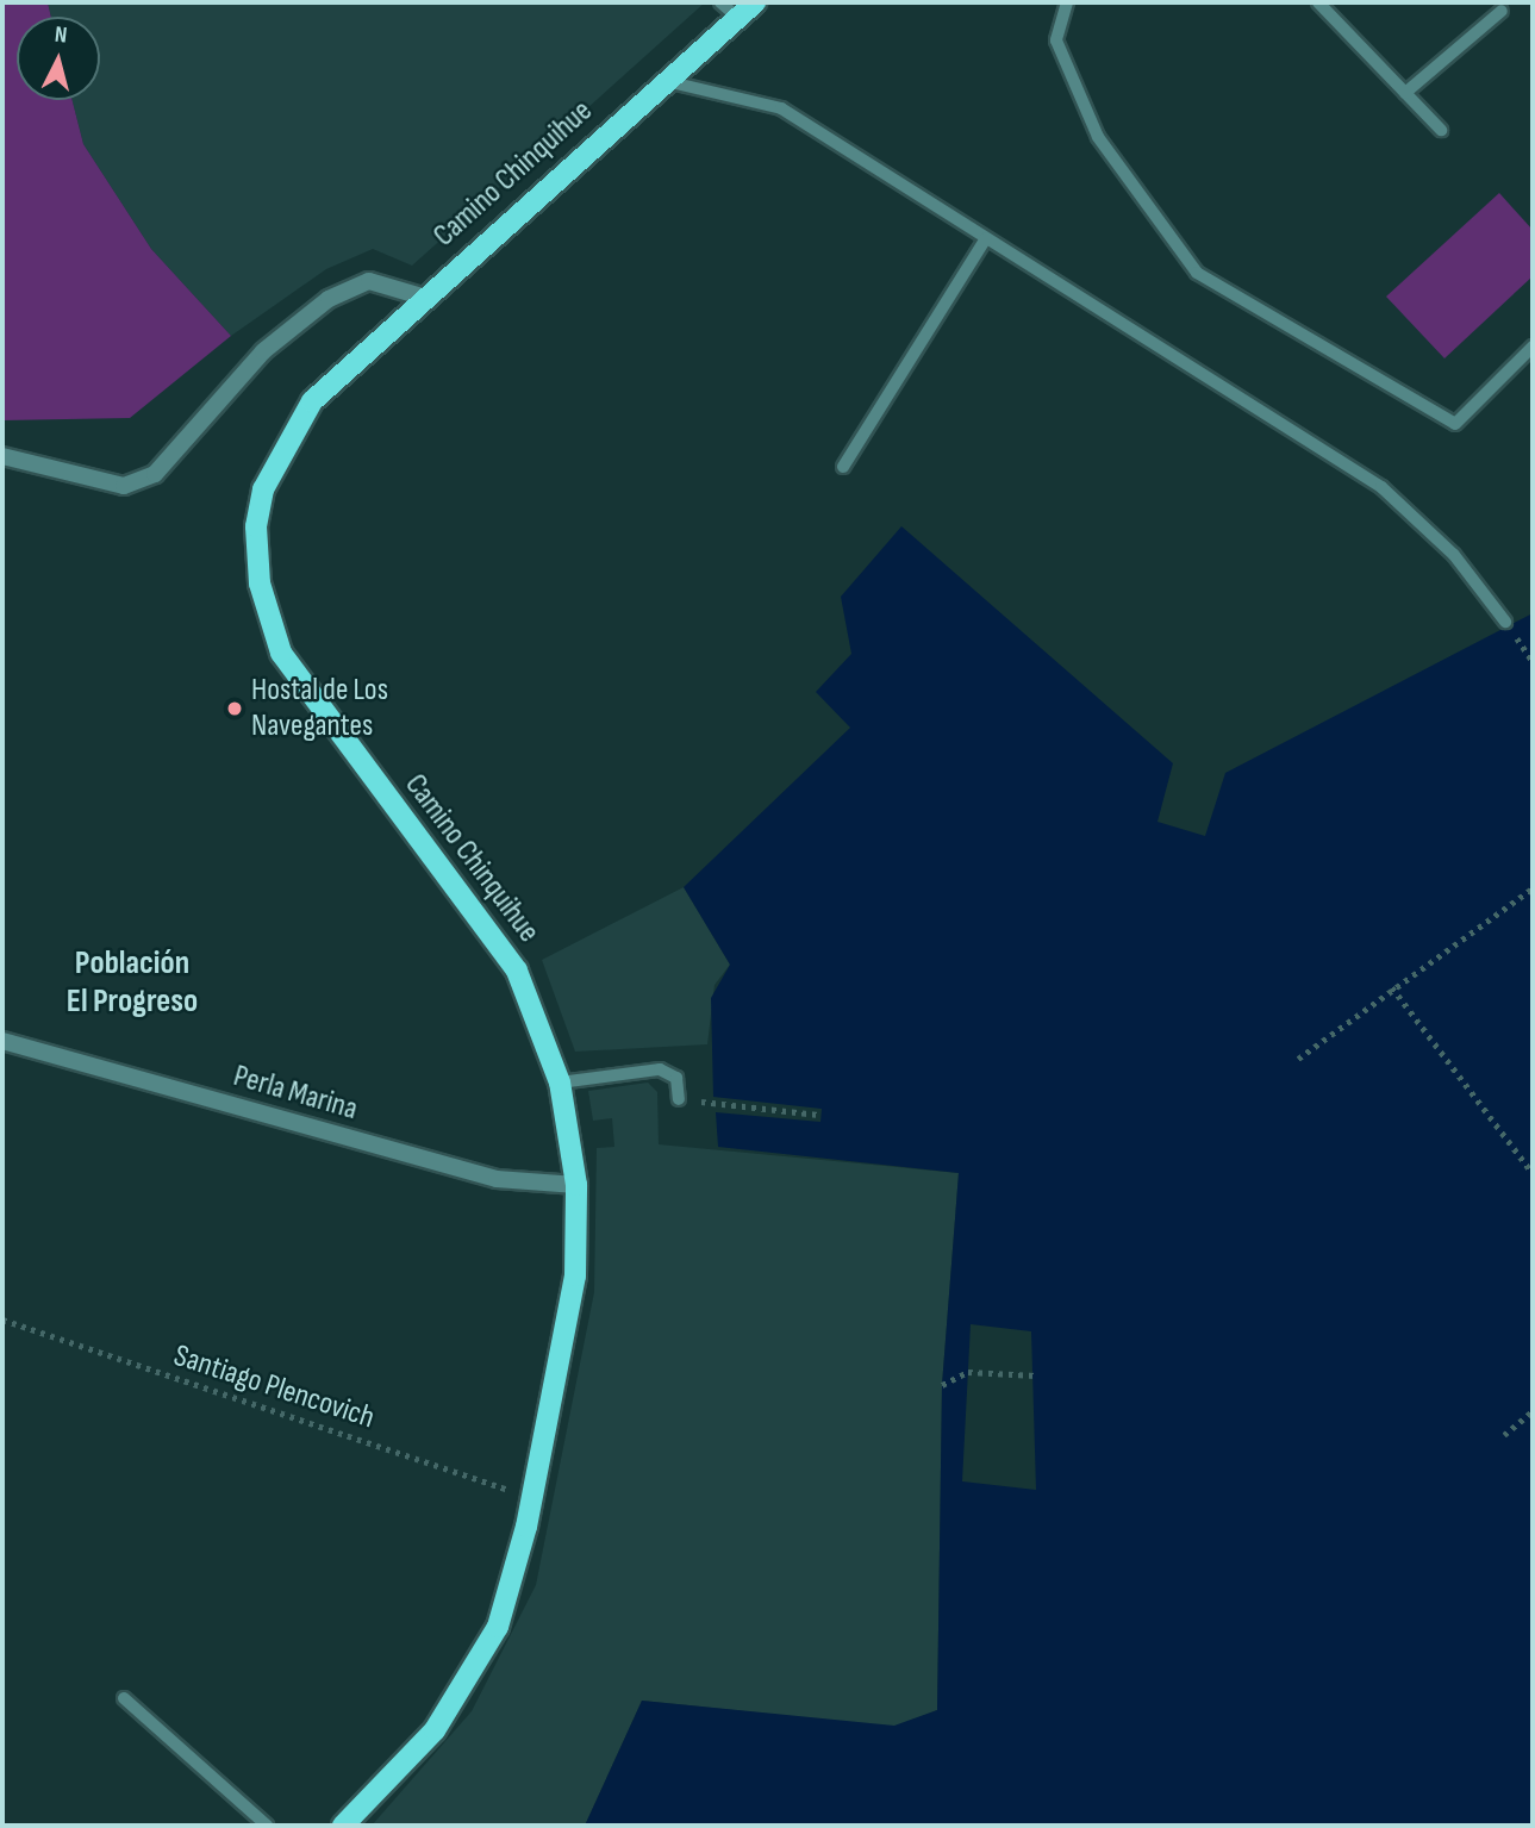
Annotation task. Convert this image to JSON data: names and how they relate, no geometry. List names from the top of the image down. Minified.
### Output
{"streets":{"main road":["Camino Chinquihue"],"street":["Perla Marina"],"path":["Santiago Plencovich"]},"crossings":[["Camino Chinquihue","Perla Marina"],["Camino Chinquihue","Santiago Plencovich"]],"districts":["Población El Progreso"],"places":["Hostal de Los Navegantes"],"north":"top"}
